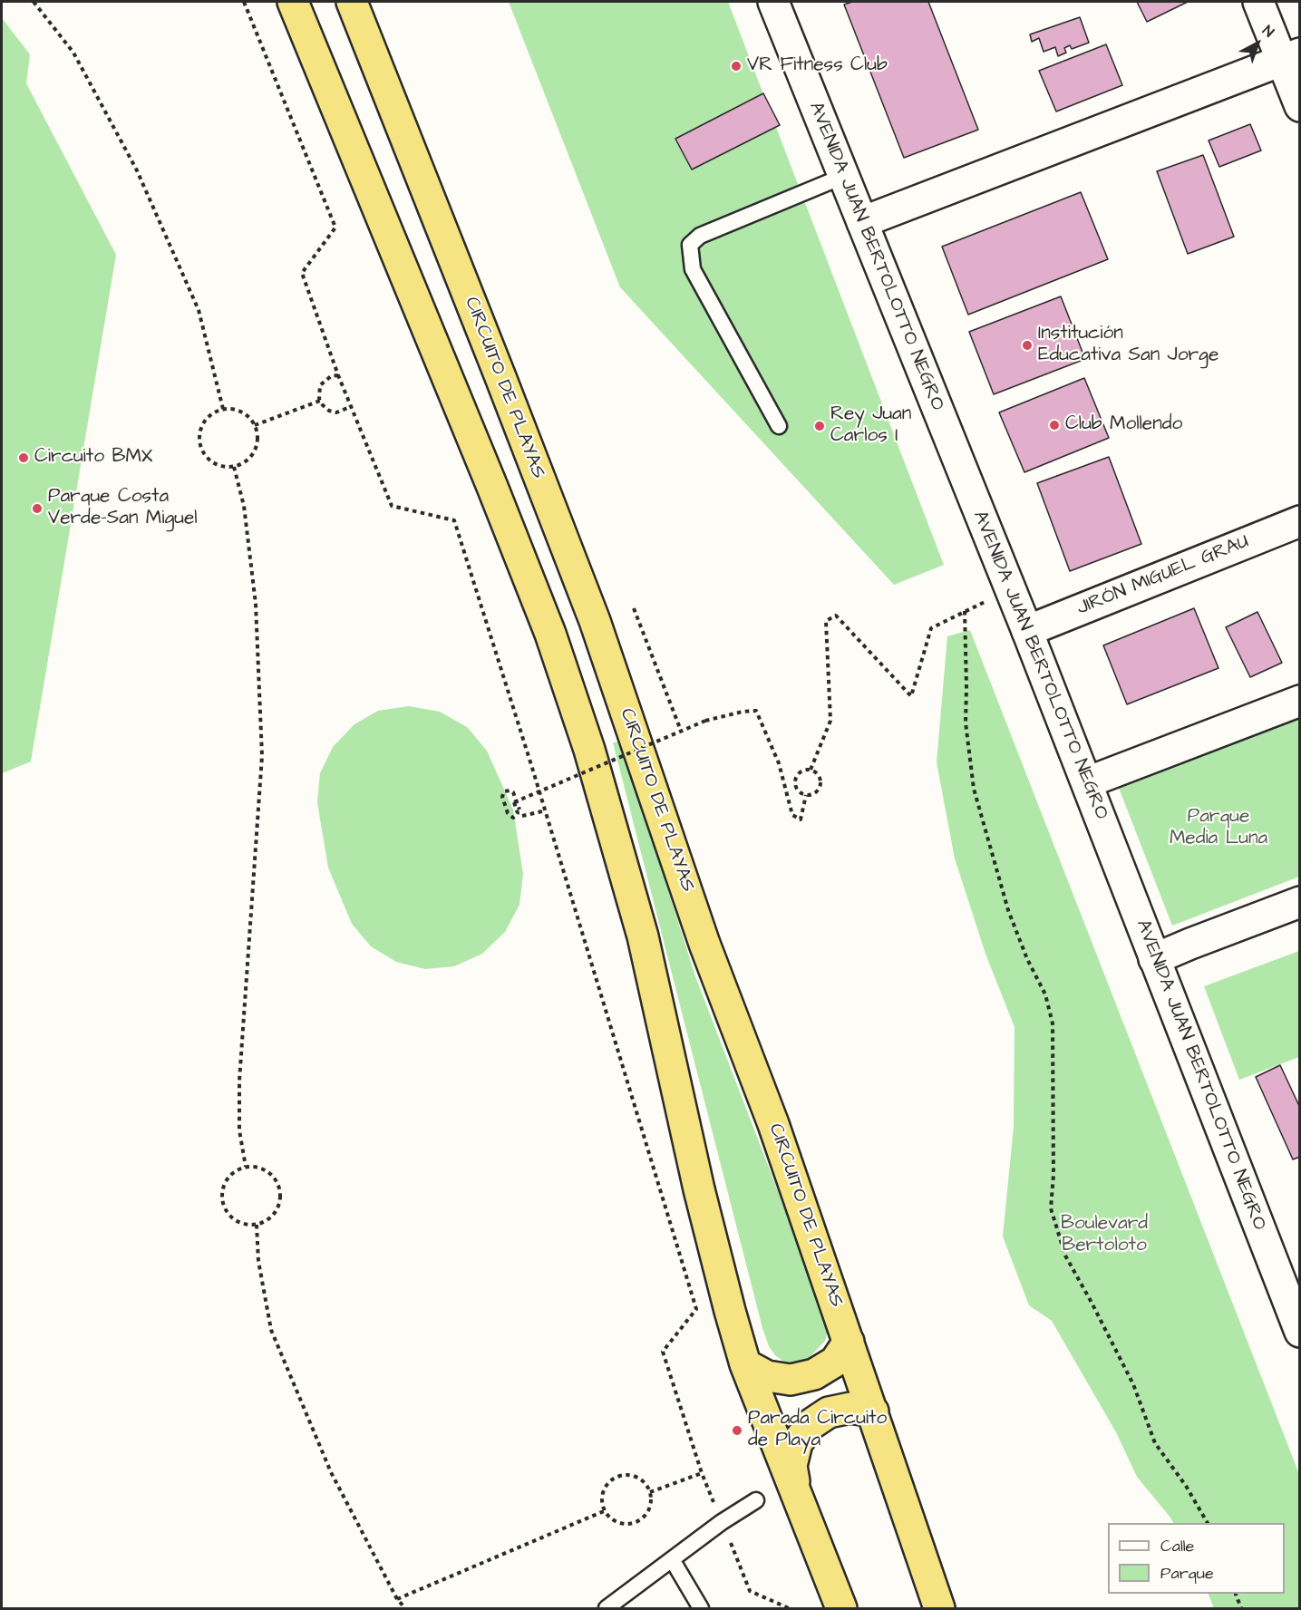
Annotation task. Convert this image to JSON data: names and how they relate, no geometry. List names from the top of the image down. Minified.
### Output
{"streets":{"highway":["CIRCUITO DE PLAYAS"],"main road":["AVENIDA JUAN BERTOLOTTO NEGRO","JIRÓN MIGUEL GRAU"]},"crossings":[["AVENIDA JUAN BERTOLOTTO NEGRO","JIRÓN MIGUEL GRAU"]],"parks":["Parque Media Luna","Boulevard Bertoloto"],"places":["VR Fitness Club","Institución Educativa San Jorge","Club Mollendo","Rey Juan Carlos I","Circuito BMX","Parque Costa Verde-San Miguel","Parada Circuito de Playa"],"legend":["Calle","Parque"],"north":"top right"}
